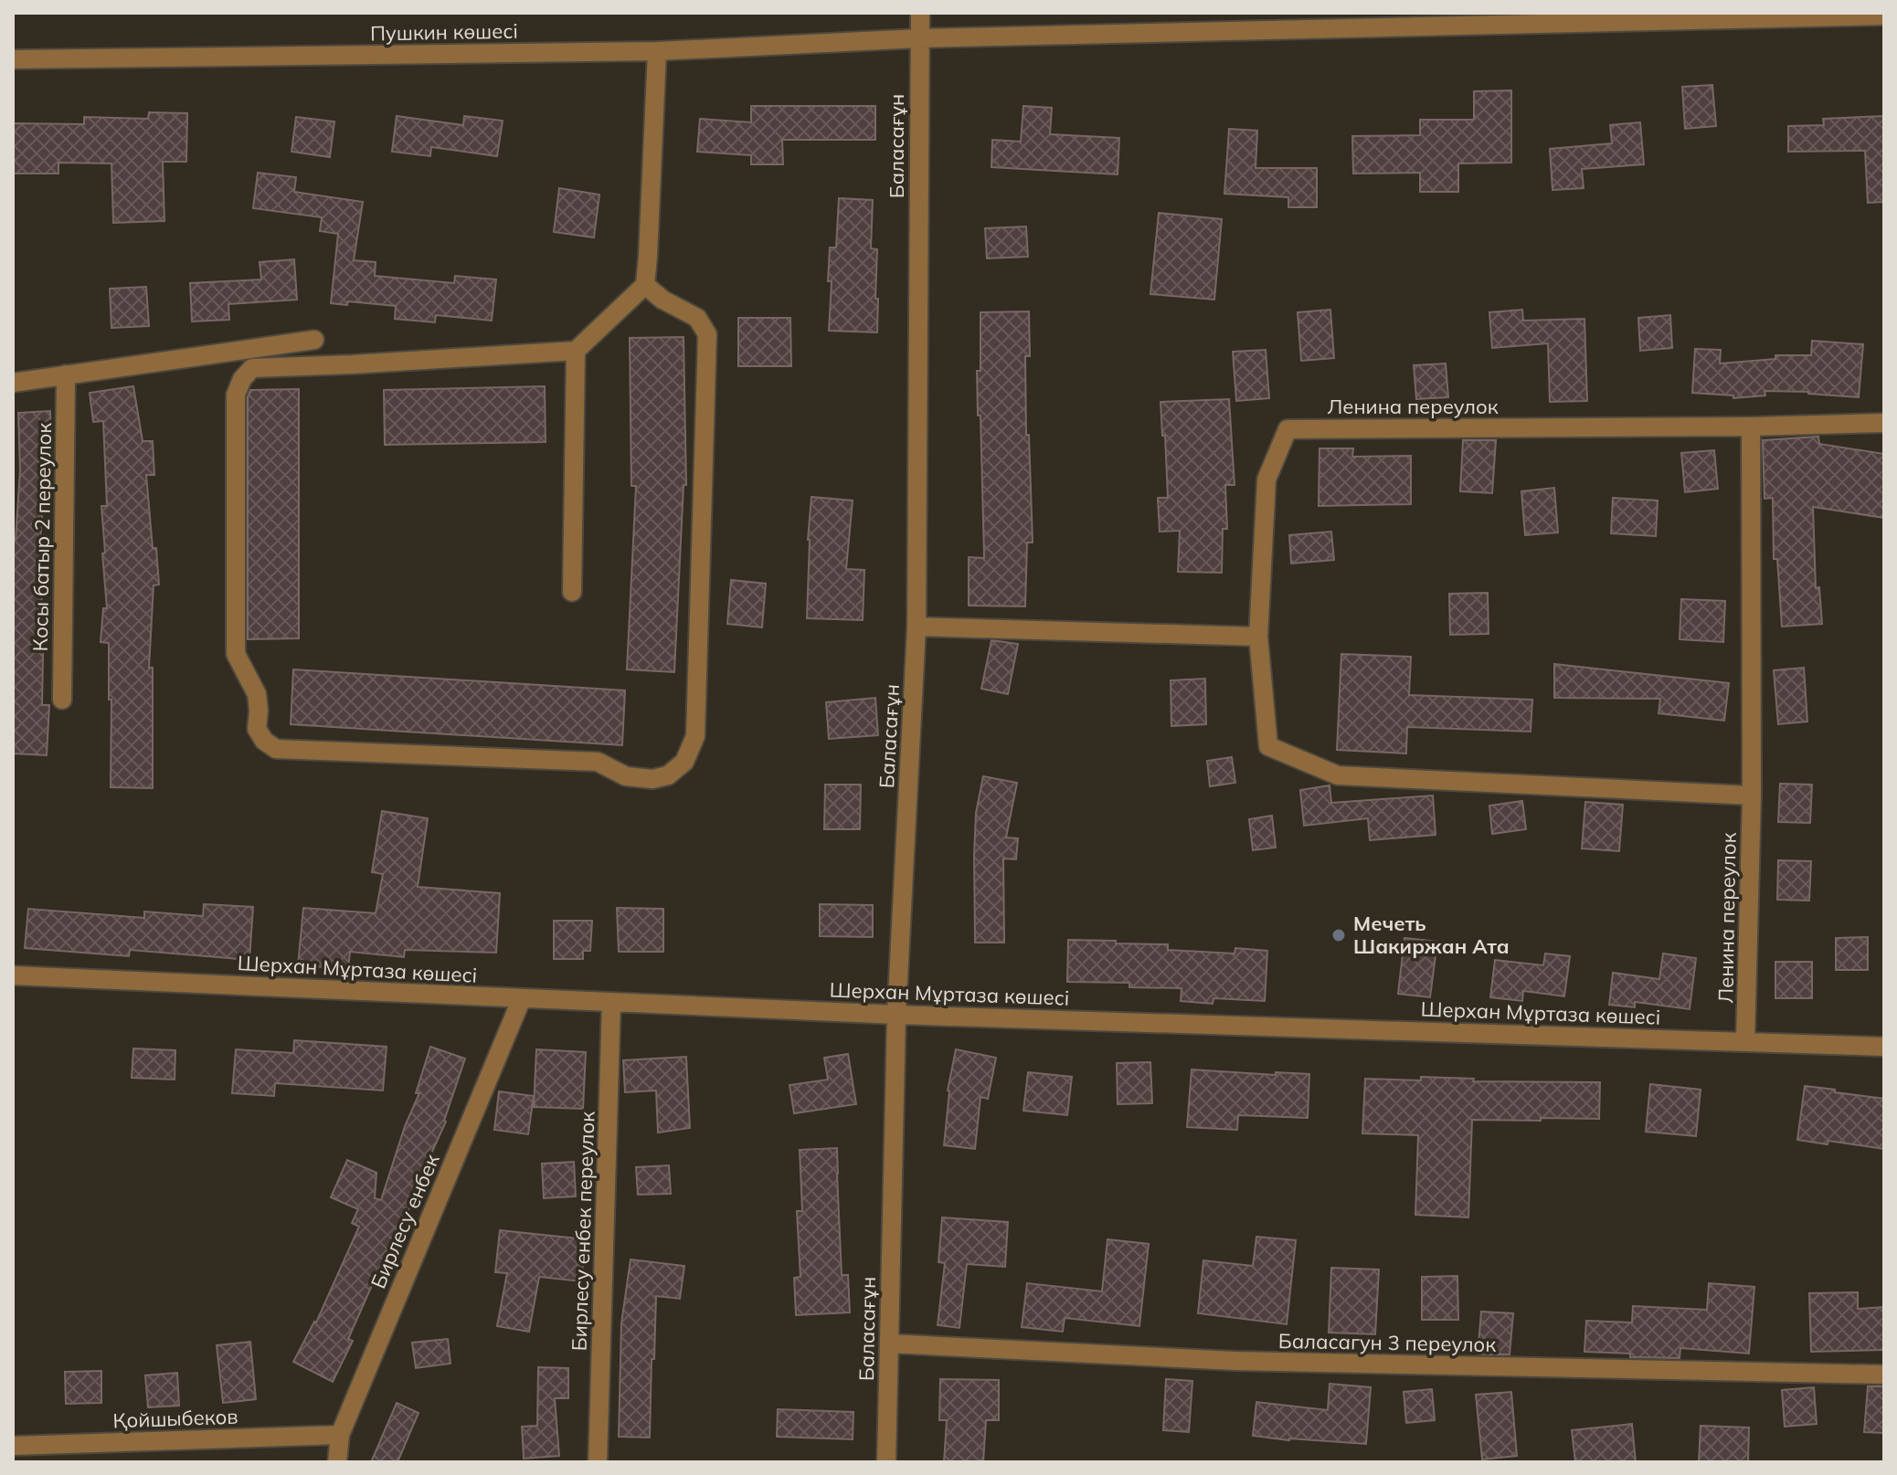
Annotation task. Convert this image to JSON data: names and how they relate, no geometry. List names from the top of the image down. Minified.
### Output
{"streets":{"street":["Пушкин көшесі","Баласағұн","Ленина переулок","Косы батыр 2 переулок","Шерхан Мұртаза көшесі","Бирлесу енбек","Бирлесу енбек переулок","Баласагун 3 переулок","Қойшыбеков"]},"crossings":[["Пушкин көшесі","Баласағұн"],["Баласағұн","Шерхан Мұртаза көшесі"],["Баласағұн","Баласагун 3 переулок"],["Ленина переулок","Шерхан Мұртаза көшесі"],["Шерхан Мұртаза көшесі","Бирлесу енбек"],["Шерхан Мұртаза көшесі","Бирлесу енбек переулок"],["Бирлесу енбек","Қойшыбеков"]],"places":["Мечеть Шакиржан Ата"]}
